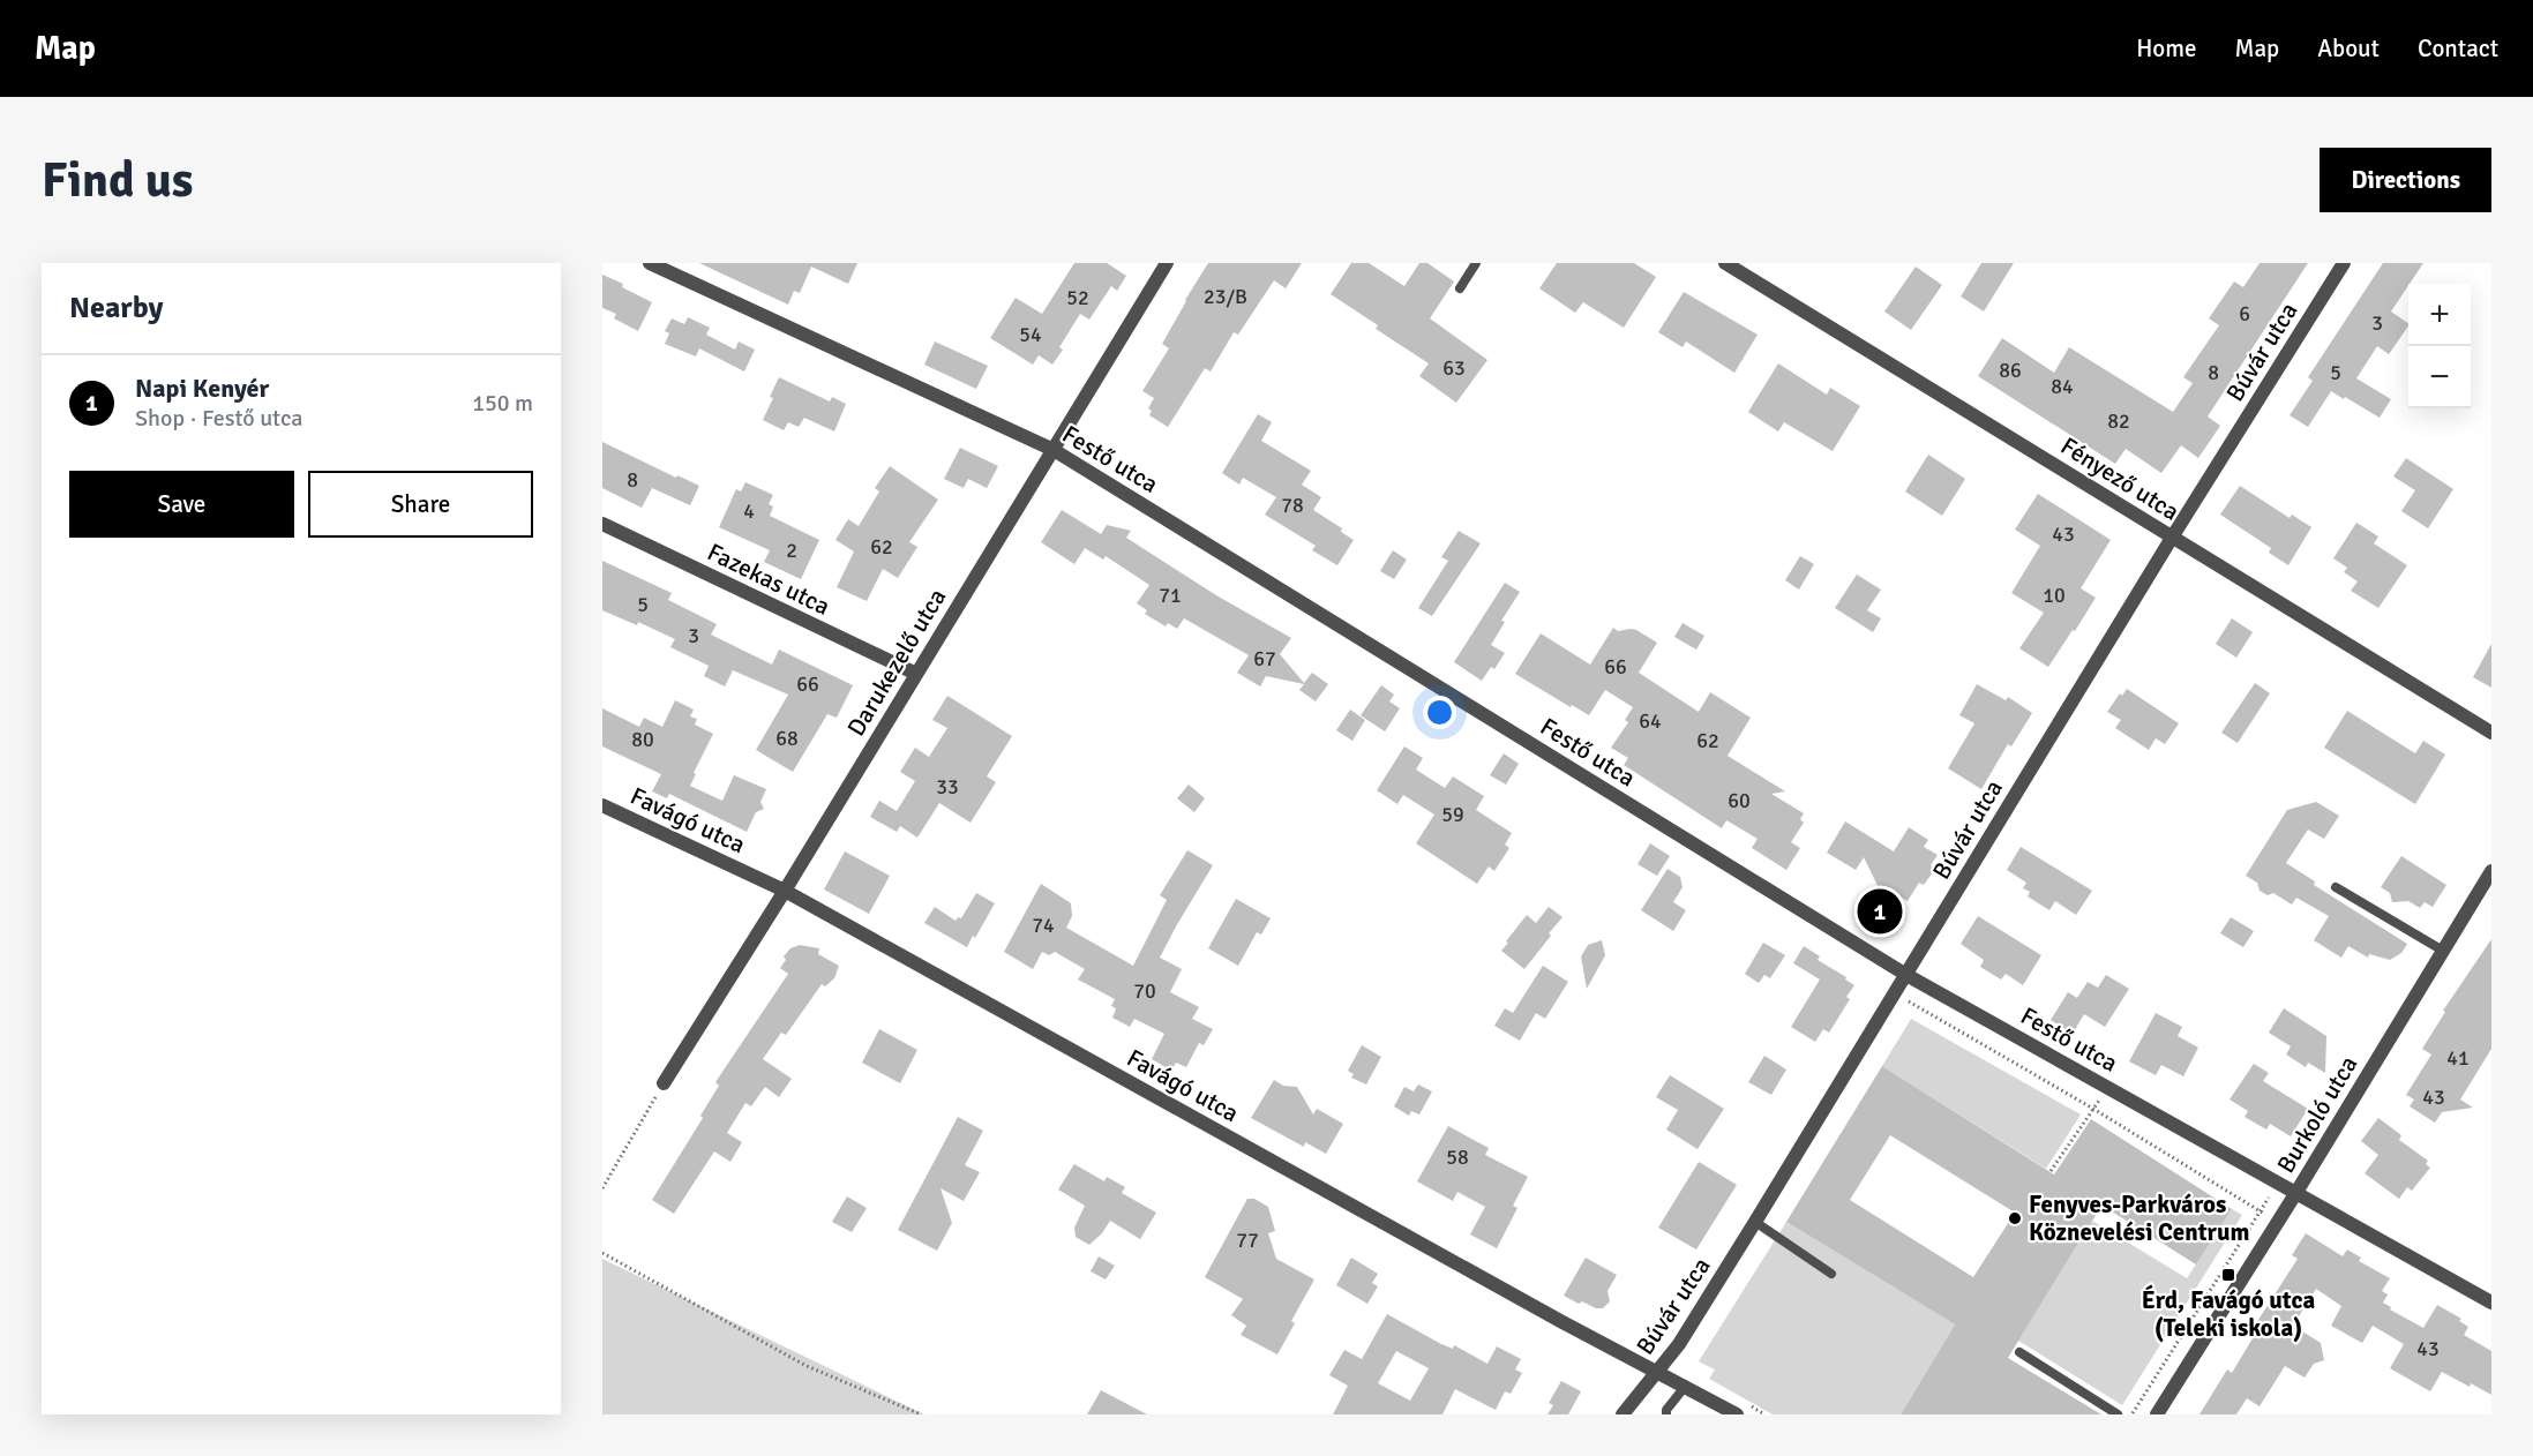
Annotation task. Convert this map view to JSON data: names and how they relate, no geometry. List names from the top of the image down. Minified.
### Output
{"streets":{"street":["Búvár utca","Festő utca","Fényező utca","Fazekas utca","Darukezelő utca","Favágó utca","Burkoló utca"]},"crossings":[["Búvár utca","Festő utca"],["Búvár utca","Fényező utca"],["Búvár utca","Favágó utca"],["Festő utca","Darukezelő utca"],["Festő utca","Burkoló utca"],["Fazekas utca","Darukezelő utca"],["Darukezelő utca","Favágó utca"]],"places":{"other":["Fenyves-Parkváros Köznevelési Centrum"],"transit":["Érd, Favágó utca (Teleki iskola)"]},"house_numbers":["23/B","52","6","3","54","63","86","8","5","84","82","8","78","4","43","62","2","71","10","5","3","67","66","66","64","68","80","62","33","60","59","74","70","41","43","58","77","43"],"page":{"header":"Map","nav":["Home","Map","About","Contact"],"buttons":["Directions",["Save","Share"]],"title":"Find us","heading":"Nearby","map_buttons":["+","−"],"list":[{"mark":"1","name":"Napi Kenyér","note":"Shop · Festő utca","value":"150 m"}],"pins":"1"}}
